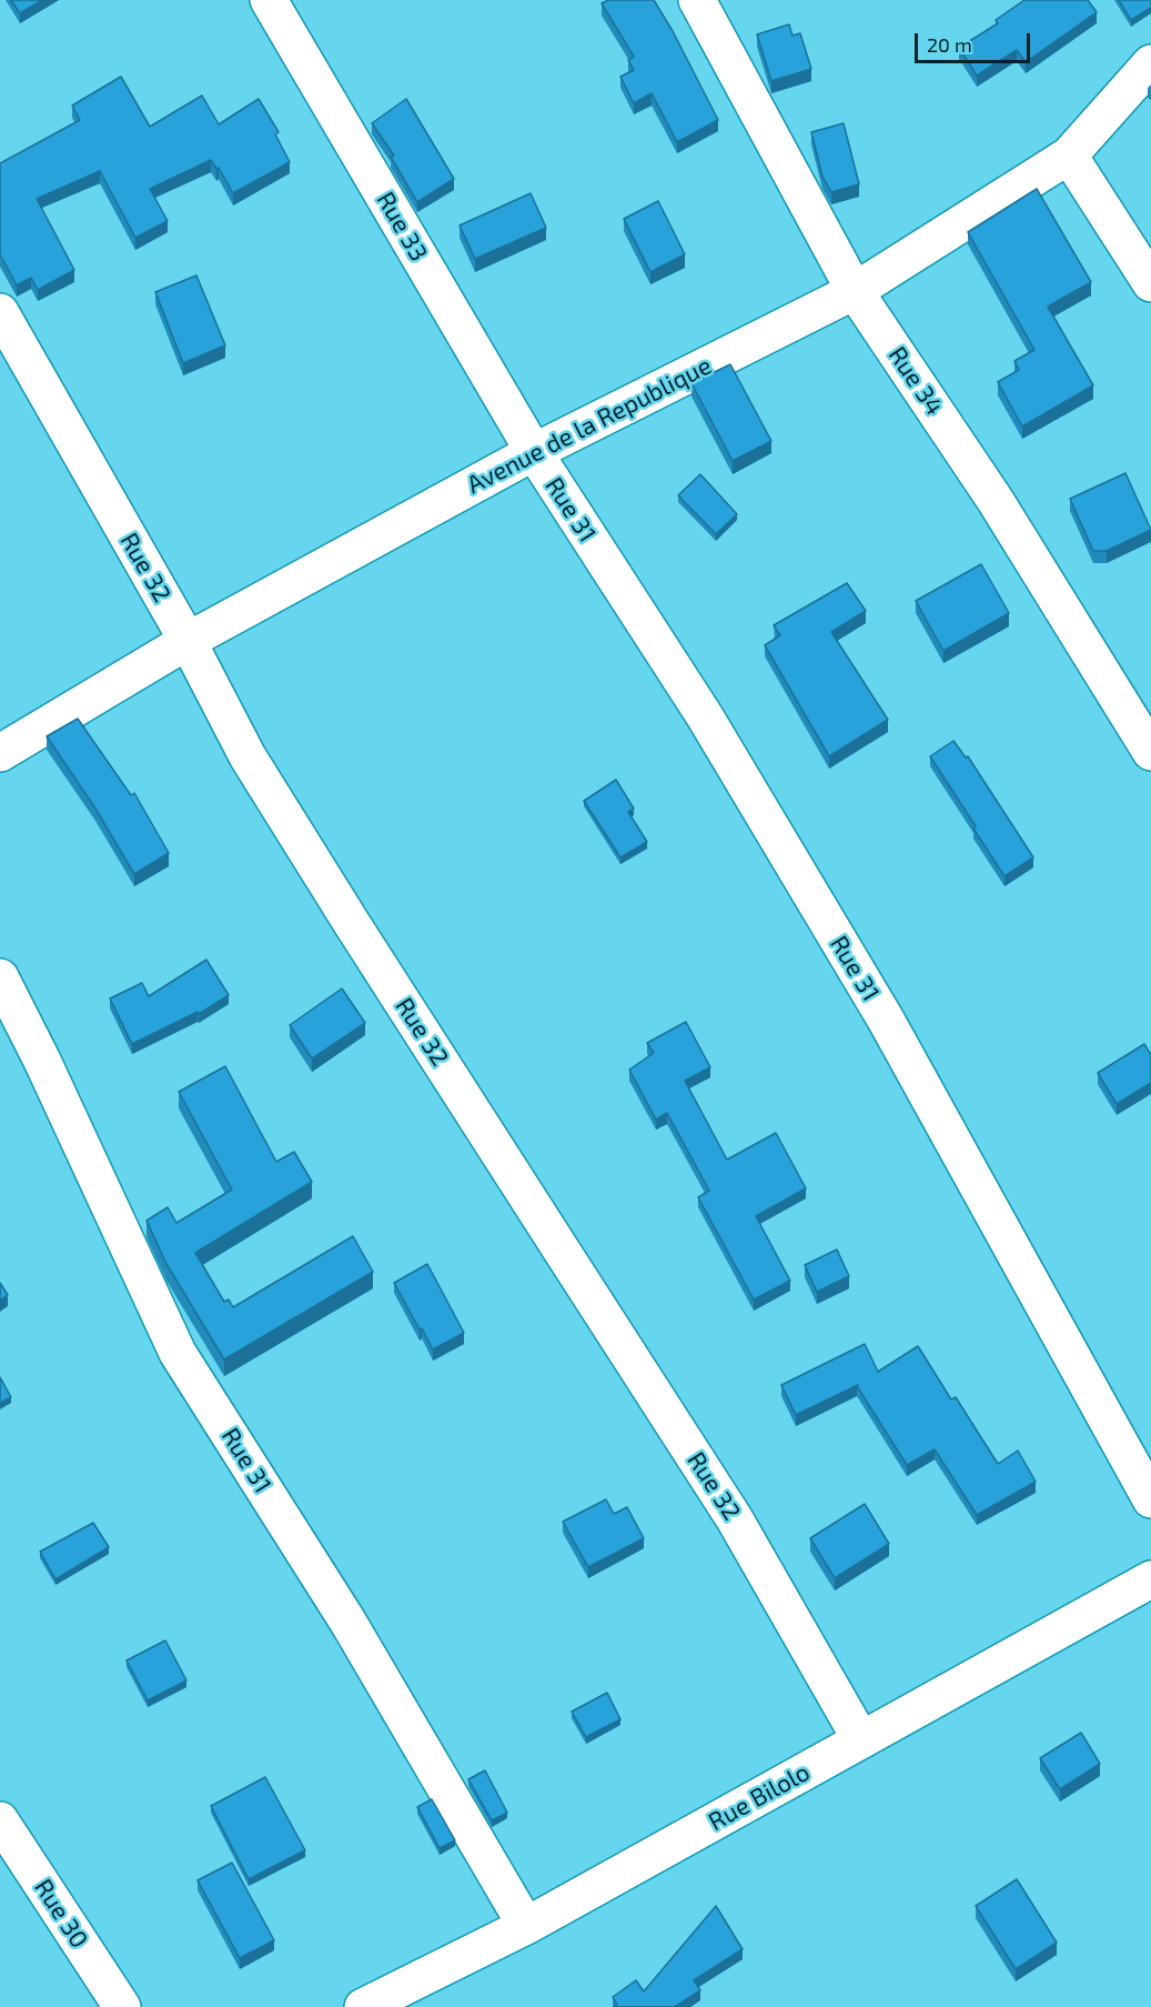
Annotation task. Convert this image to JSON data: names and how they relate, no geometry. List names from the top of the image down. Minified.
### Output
{"streets":{"street":["Rue 33","Rue 34","Avenue de la Republique","Rue 31","Rue 32","Rue Bilolo","Rue 30"]},"crossings":[["Rue 33","Avenue de la Republique"],["Rue 33","Rue 31"],["Rue 34","Avenue de la Republique"],["Avenue de la Republique","Rue 31"],["Avenue de la Republique","Rue 32"],["Rue 31","Rue Bilolo"],["Rue 32","Rue Bilolo"]],"scale_bar":"20 m"}
